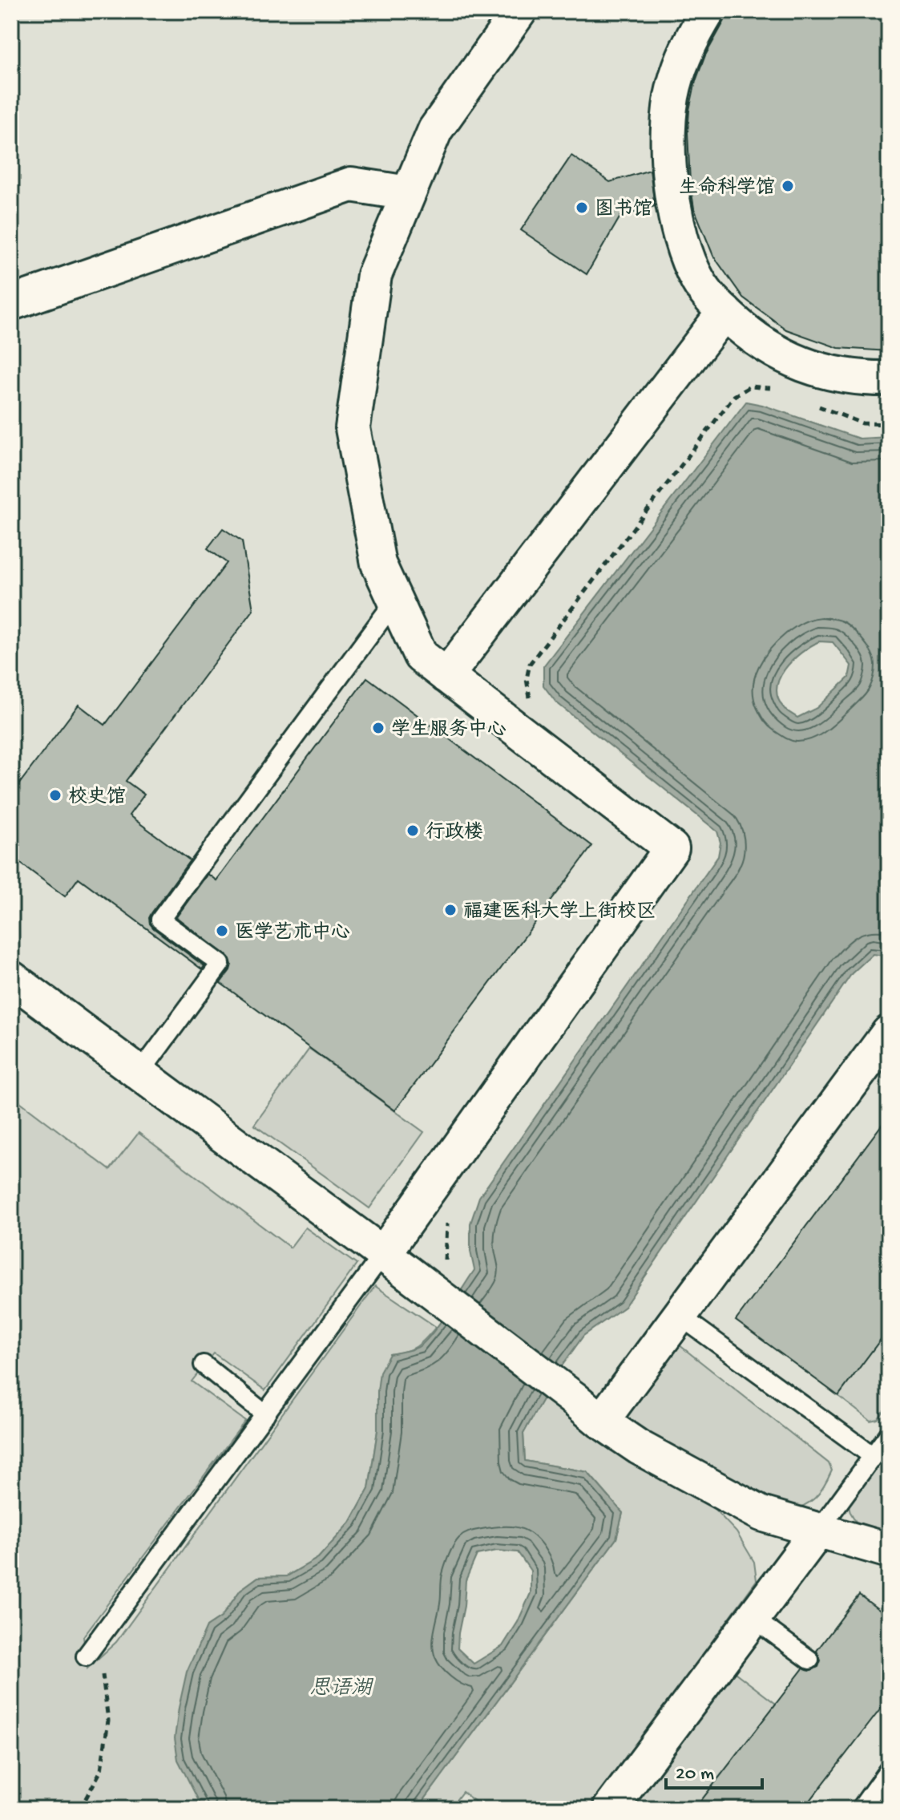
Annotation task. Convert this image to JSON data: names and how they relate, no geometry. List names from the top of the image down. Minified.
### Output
{"water":["思语湖"],"places":["生命科学馆","图书馆","学生服务中心","校史馆","行政楼","福建医科大学上街校区","医学艺术中心"],"scale_bar":"20 m"}
